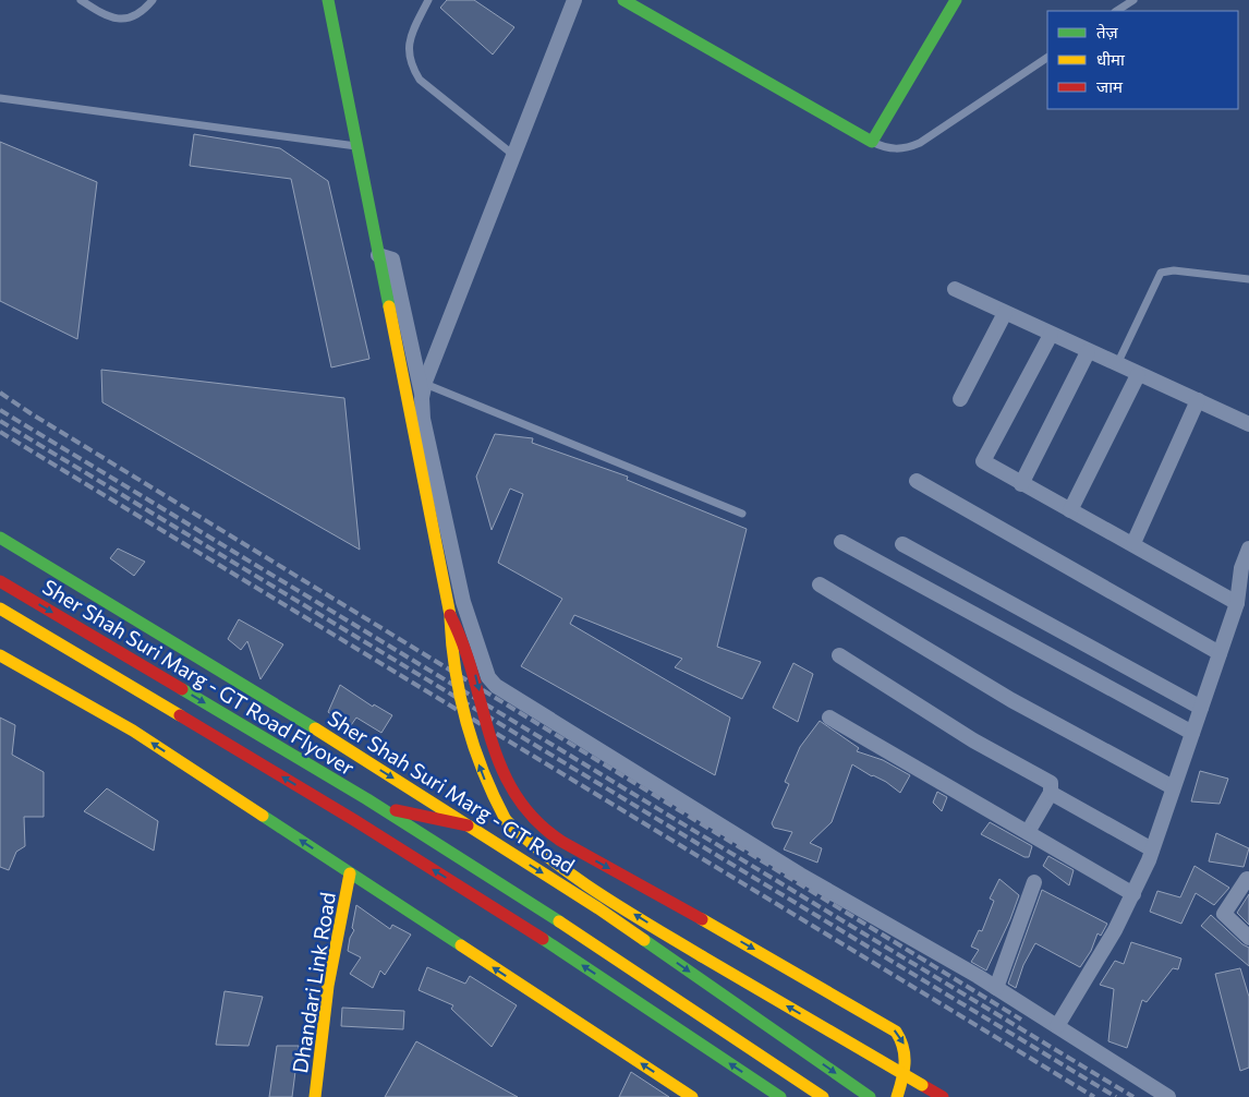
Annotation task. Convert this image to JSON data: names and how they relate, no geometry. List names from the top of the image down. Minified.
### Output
{"streets":{"main road":["Sher Shah Suri Marg - GT Road Flyover","Sher Shah Suri Marg - GT Road","Dhandari Link Road"]},"legend":["तेज़","धीमा","जाम"]}
